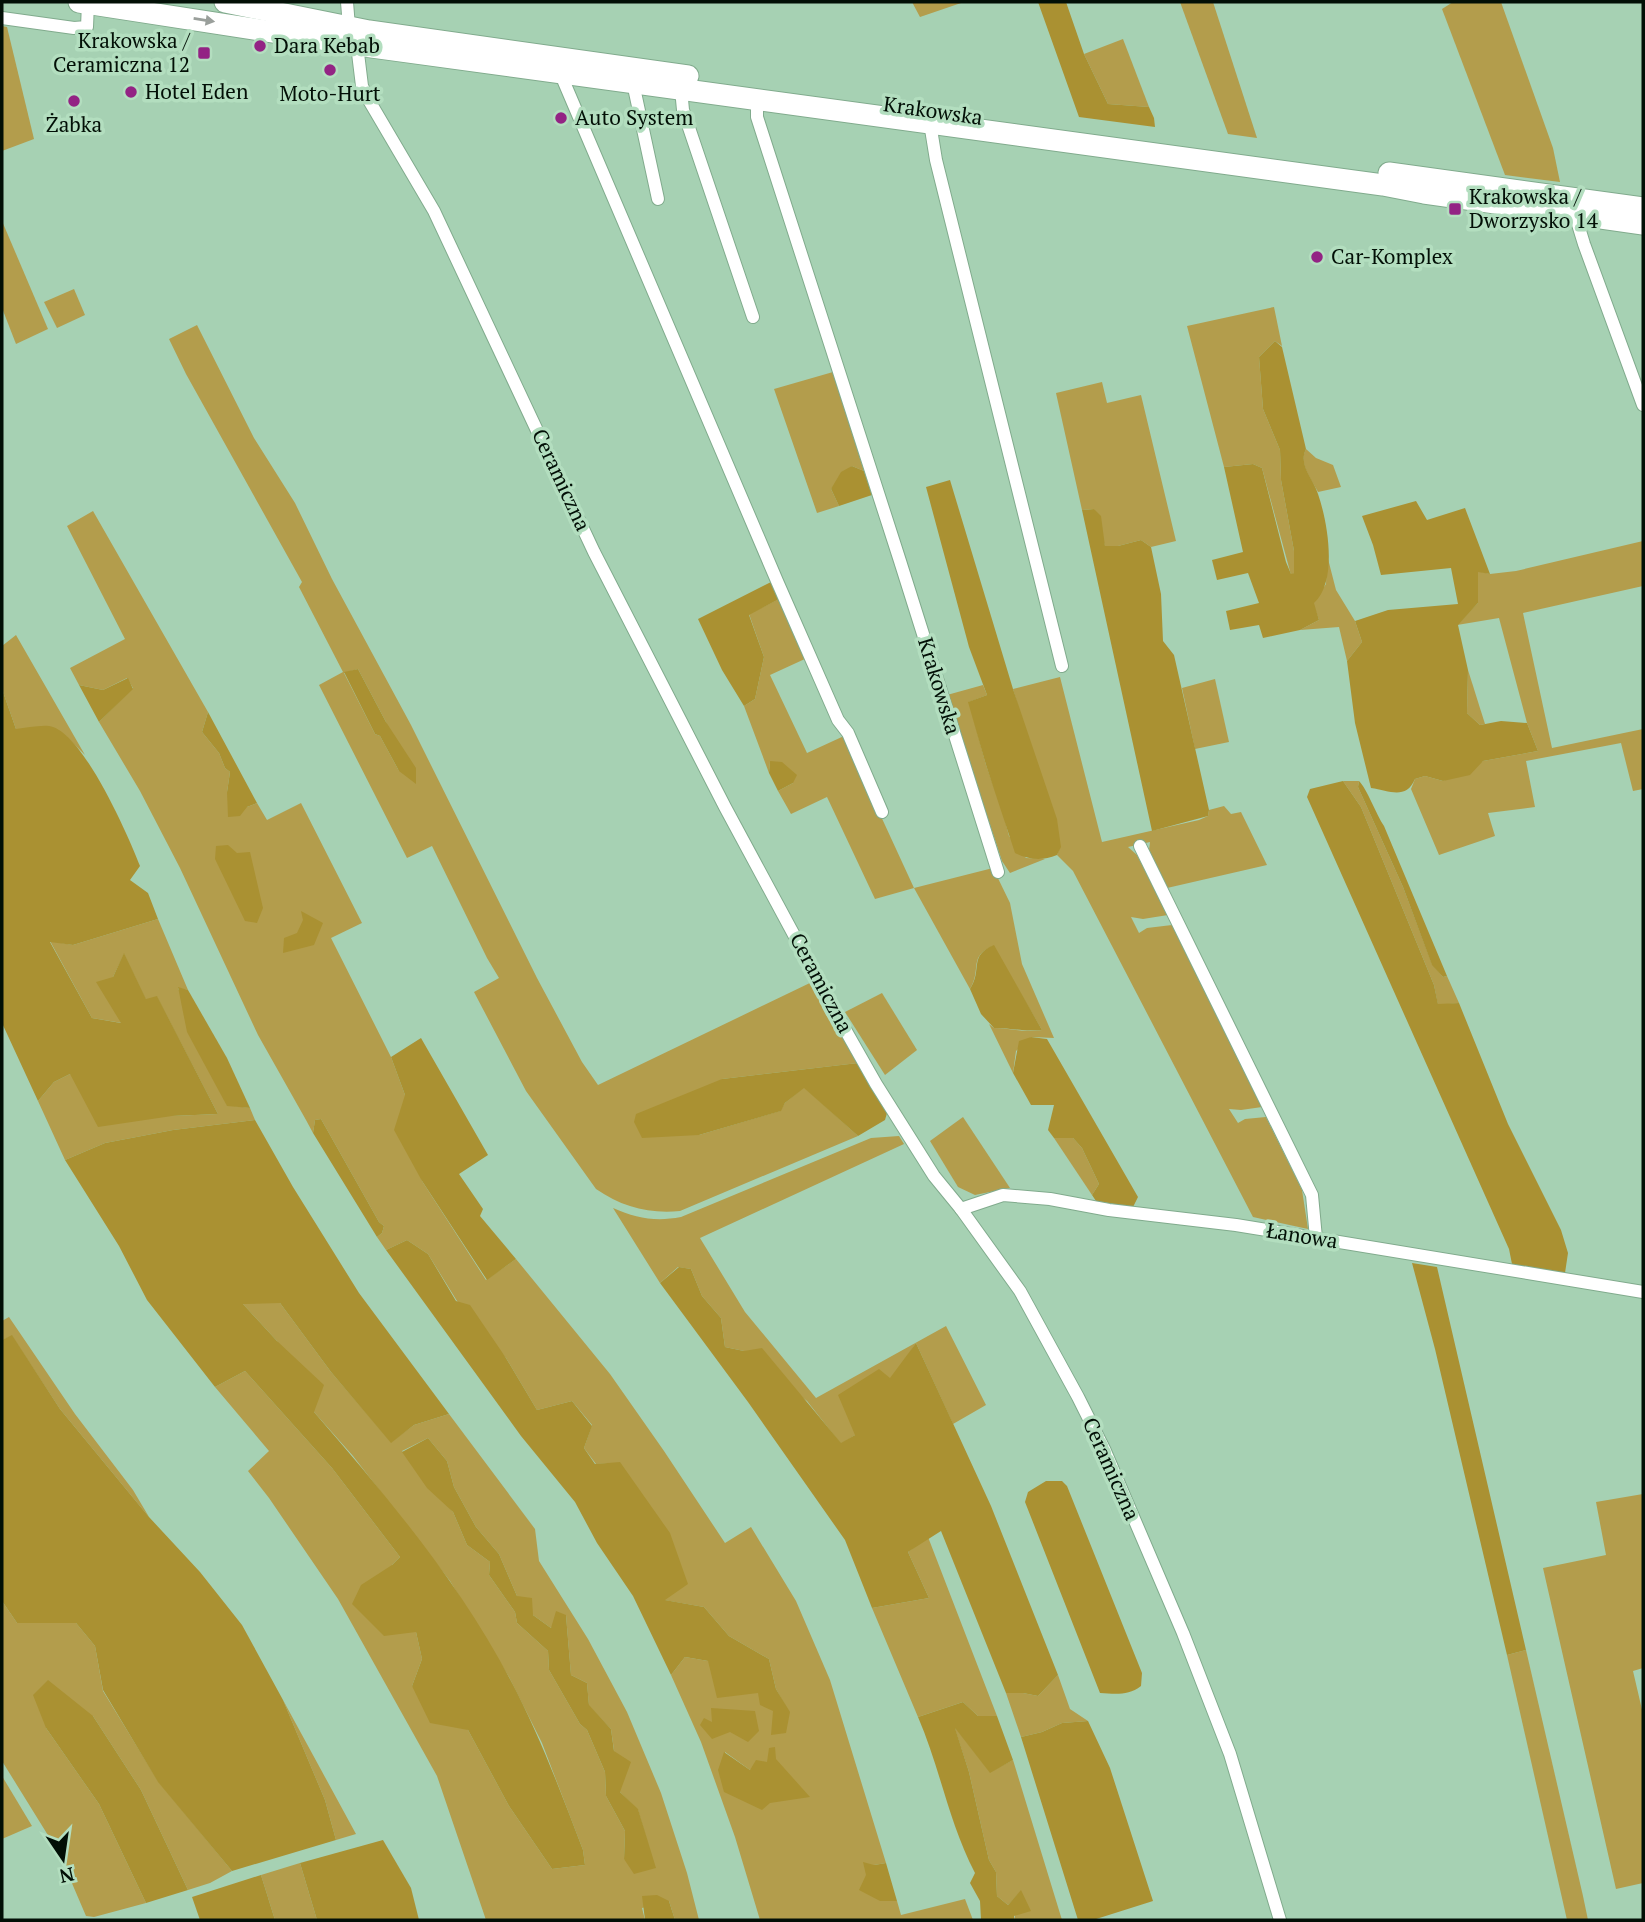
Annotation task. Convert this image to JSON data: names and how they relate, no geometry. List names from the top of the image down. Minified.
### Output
{"streets":{"main road":["Krakowska"],"street":["Ceramiczna","Łanowa"]},"crossings":[["Krakowska","Ceramiczna"],["Ceramiczna","Łanowa"]],"places":{"other":["Dara Kebab","Moto-Hurt","Hotel Eden","Żabka","Auto System","Car-Komplex"],"transit":["Krakowska / Ceramiczna 12","Krakowska / Dworzysko 14"]},"north":"bottom"}
